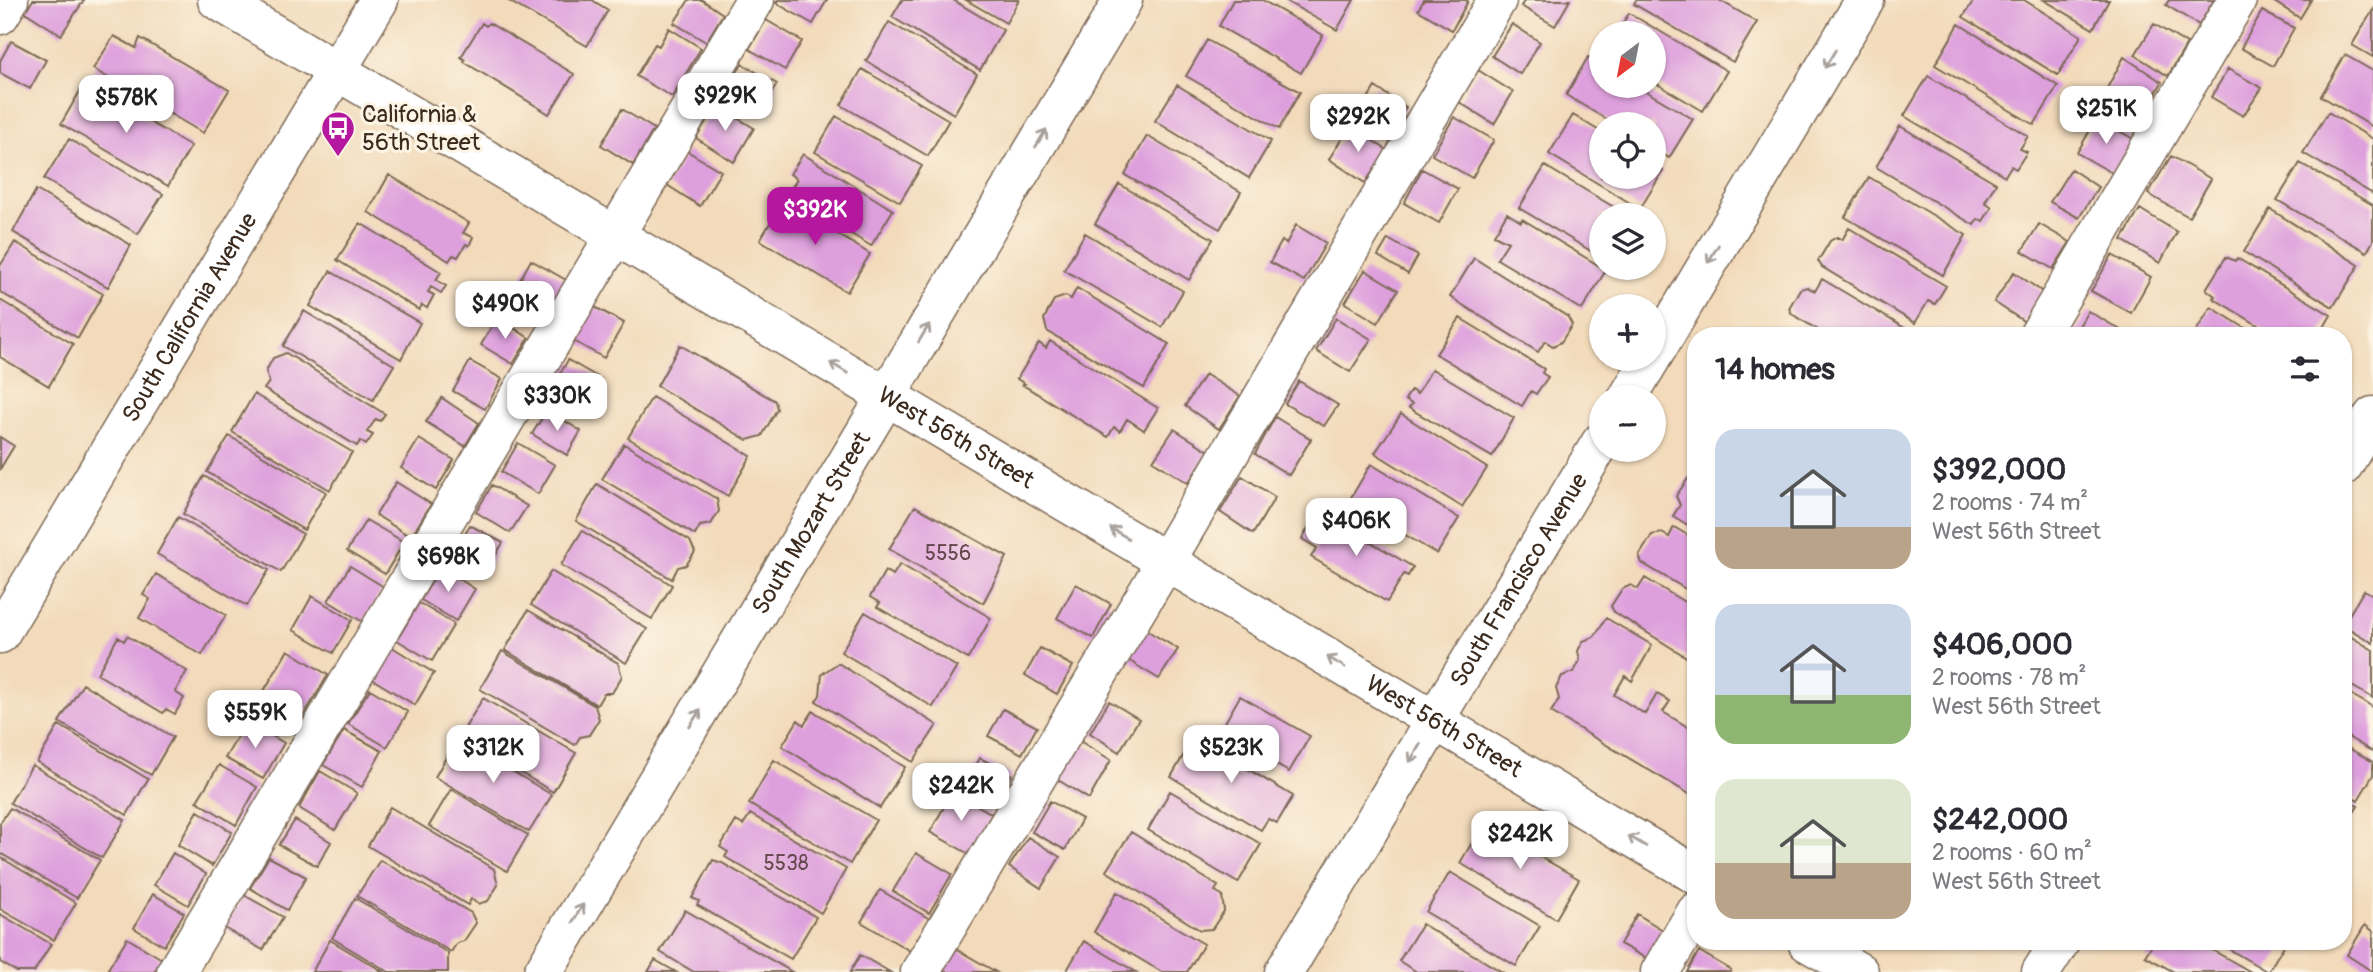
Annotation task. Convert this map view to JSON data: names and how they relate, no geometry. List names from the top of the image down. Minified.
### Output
{"streets":{"street":["South California Avenue","West 56th Street","South Mozart Street","South Francisco Avenue"]},"crossings":[["South California Avenue","West 56th Street"],["West 56th Street","South Mozart Street"],["West 56th Street","South Francisco Avenue"]],"one_way":["West 56th Street"],"places":{"bus stop":["California & 56th Street"]},"house_numbers":["5556","5538"],"north":"bottom left","page":{"map_buttons":["+","−"],"price":["$929K","$578K","$251K","$292K","$392K","$490K","$330K","$406K","$698K","$559K","$312K","$523K","$242K","$242K"],"heading":"14 homes","list":[{"name":"$392,000","note":"2 rooms · 74 m² · West 56th Street"},{"name":"$406,000","note":"2 rooms · 78 m² · West 56th Street"},{"name":"$242,000","note":"2 rooms · 60 m² · West 56th Street"}]}}
